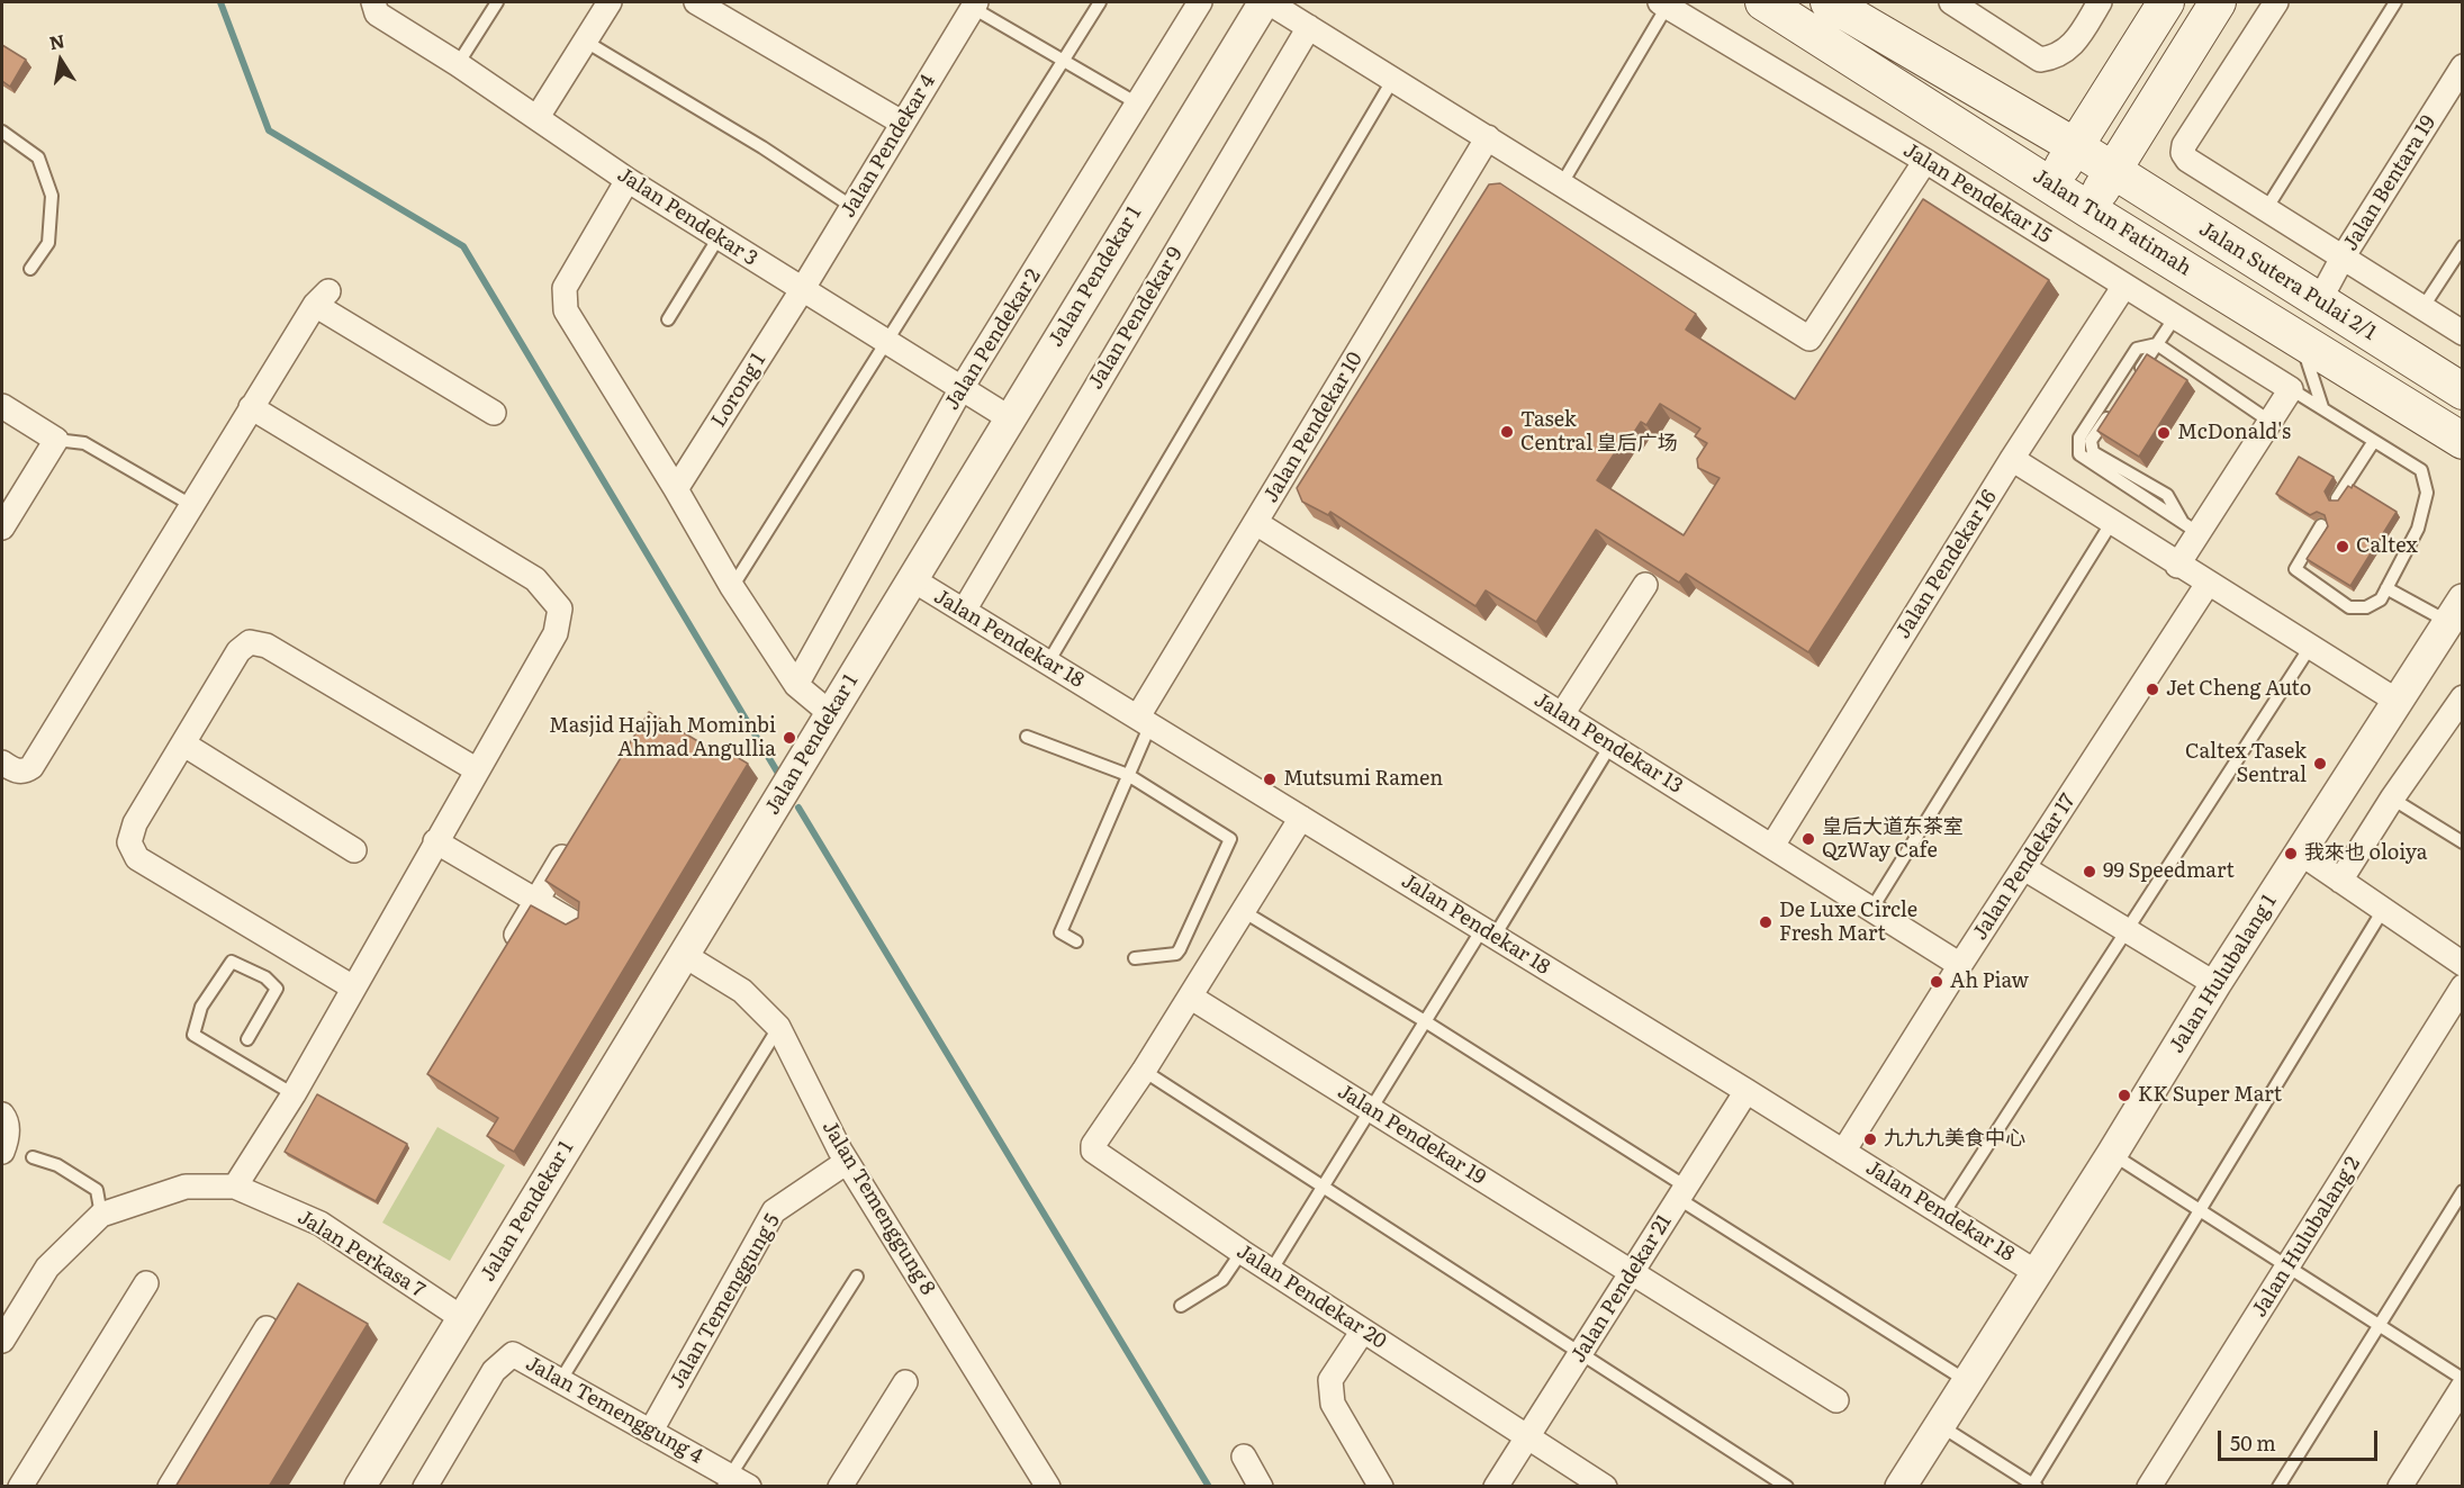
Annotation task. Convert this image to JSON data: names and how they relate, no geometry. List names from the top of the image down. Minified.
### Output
{"streets":{"main road":["Jalan Tun Fatimah","Jalan Sutera Pulai 2/1"],"street":["Jalan Pendekar 4","Jalan Bentara 19","Jalan Pendekar 15","Jalan Pendekar 3","Jalan Pendekar 1","Jalan Pendekar 9","Jalan Pendekar 2","Lorong 1","Jalan Pendekar 10","Jalan Pendekar 16","Jalan Pendekar 18","Jalan Pendekar 13","Jalan Pendekar 17","Jalan Hulubalang 1","Jalan Pendekar 19","Jalan Temenggung 8","Jalan Hulubalang 2","Jalan Perkasa 7","Jalan Pendekar 21","Jalan Pendekar 20","Jalan Temenggung 5","Jalan Temenggung 4"]},"crossings":[["Jalan Pendekar 4","Jalan Pendekar 3"],["Jalan Pendekar 4","Lorong 1"],["Jalan Bentara 19","Jalan Sutera Pulai 2/1"],["Jalan Pendekar 15","Jalan Pendekar 16"],["Jalan Pendekar 3","Jalan Pendekar 1"],["Jalan Pendekar 3","Jalan Pendekar 2"],["Jalan Pendekar 3","Lorong 1"],["Jalan Pendekar 1","Jalan Pendekar 18"],["Jalan Pendekar 1","Jalan Temenggung 8"],["Jalan Pendekar 1","Jalan Perkasa 7"],["Jalan Pendekar 9","Jalan Pendekar 18"],["Jalan Pendekar 10","Jalan Pendekar 18"],["Jalan Pendekar 10","Jalan Pendekar 13"],["Jalan Pendekar 16","Jalan Pendekar 13"],["Jalan Pendekar 18","Jalan Pendekar 17"],["Jalan Pendekar 18","Jalan Hulubalang 1"],["Jalan Pendekar 18","Jalan Pendekar 21"],["Jalan Pendekar 13","Jalan Pendekar 17"],["Jalan Pendekar 19","Jalan Pendekar 21"],["Jalan Temenggung 8","Jalan Temenggung 5"],["Jalan Pendekar 21","Jalan Pendekar 20"],["Jalan Temenggung 5","Jalan Temenggung 4"]],"places":["Tasek Central 皇后广场","McDonald's","Caltex","Jet Cheng Auto","Masjid Hajjah Mominbi Ahmad Angullia","Caltex Tasek Sentral","Mutsumi Ramen","皇后大道东茶室 QzWay Cafe","我來也 oloiya","99 Speedmart","De Luxe Circle Fresh Mart","Ah Piaw","KK Super Mart","九九九美食中心"],"scale_bar":"50 m","north":"top"}
